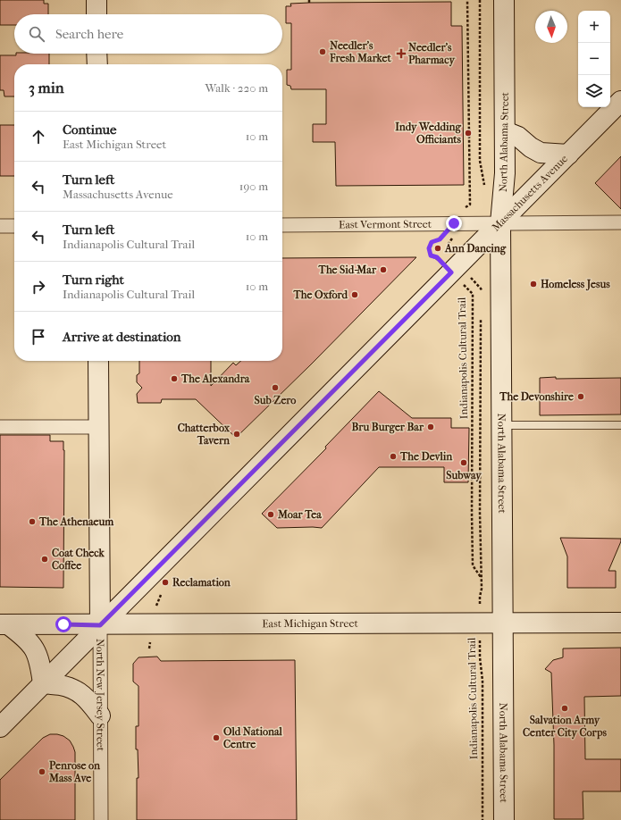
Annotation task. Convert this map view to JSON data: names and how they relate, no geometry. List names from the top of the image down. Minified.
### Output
{"streets":{"main road":["North Alabama Street","Massachusetts Avenue","East Michigan Street","North New Jersey Street"],"street":["East Vermont Street"],"path":["Indianapolis Cultural Trail"]},"crossings":[["North Alabama Street","Massachusetts Avenue"],["North Alabama Street","East Vermont Street"],["North Alabama Street","East Michigan Street"],["Massachusetts Avenue","East Vermont Street"],["Massachusetts Avenue","Indianapolis Cultural Trail"],["Massachusetts Avenue","East Michigan Street"],["Massachusetts Avenue","North New Jersey Street"],["East Vermont Street","Indianapolis Cultural Trail"],["Indianapolis Cultural Trail","East Michigan Street"],["East Michigan Street","North New Jersey Street"]],"places":{"other":["Needler's Fresh Market","Indy Wedding Officiants","Ann Dancing","The Sid-Mar","Homeless Jesus","The Oxford","The Alexandra","Sub Zero","The Devonshire","Bru Burger Bar","Chatterbox Tavern","The Devlin","Subway","Moar Tea","The Athenaeum","Coat Check Coffee","Reclamation","Salvation Army Center City Corps","Old National Centre","Penrose on Mass Ave"],"health":["Needler's Pharmacy"]},"north":"bottom","page":{"map_buttons":["+","−"],"search":"Search here","heading":["3 min","Walk · 220 m"],"list":[["Continue","East Michigan Street","10 m"],["Turn left","Massachusetts Avenue","190 m"],["Turn left","Indianapolis Cultural Trail","10 m"],["Turn right","Indianapolis Cultural Trail","10 m"],"Arrive at destination"]}}
